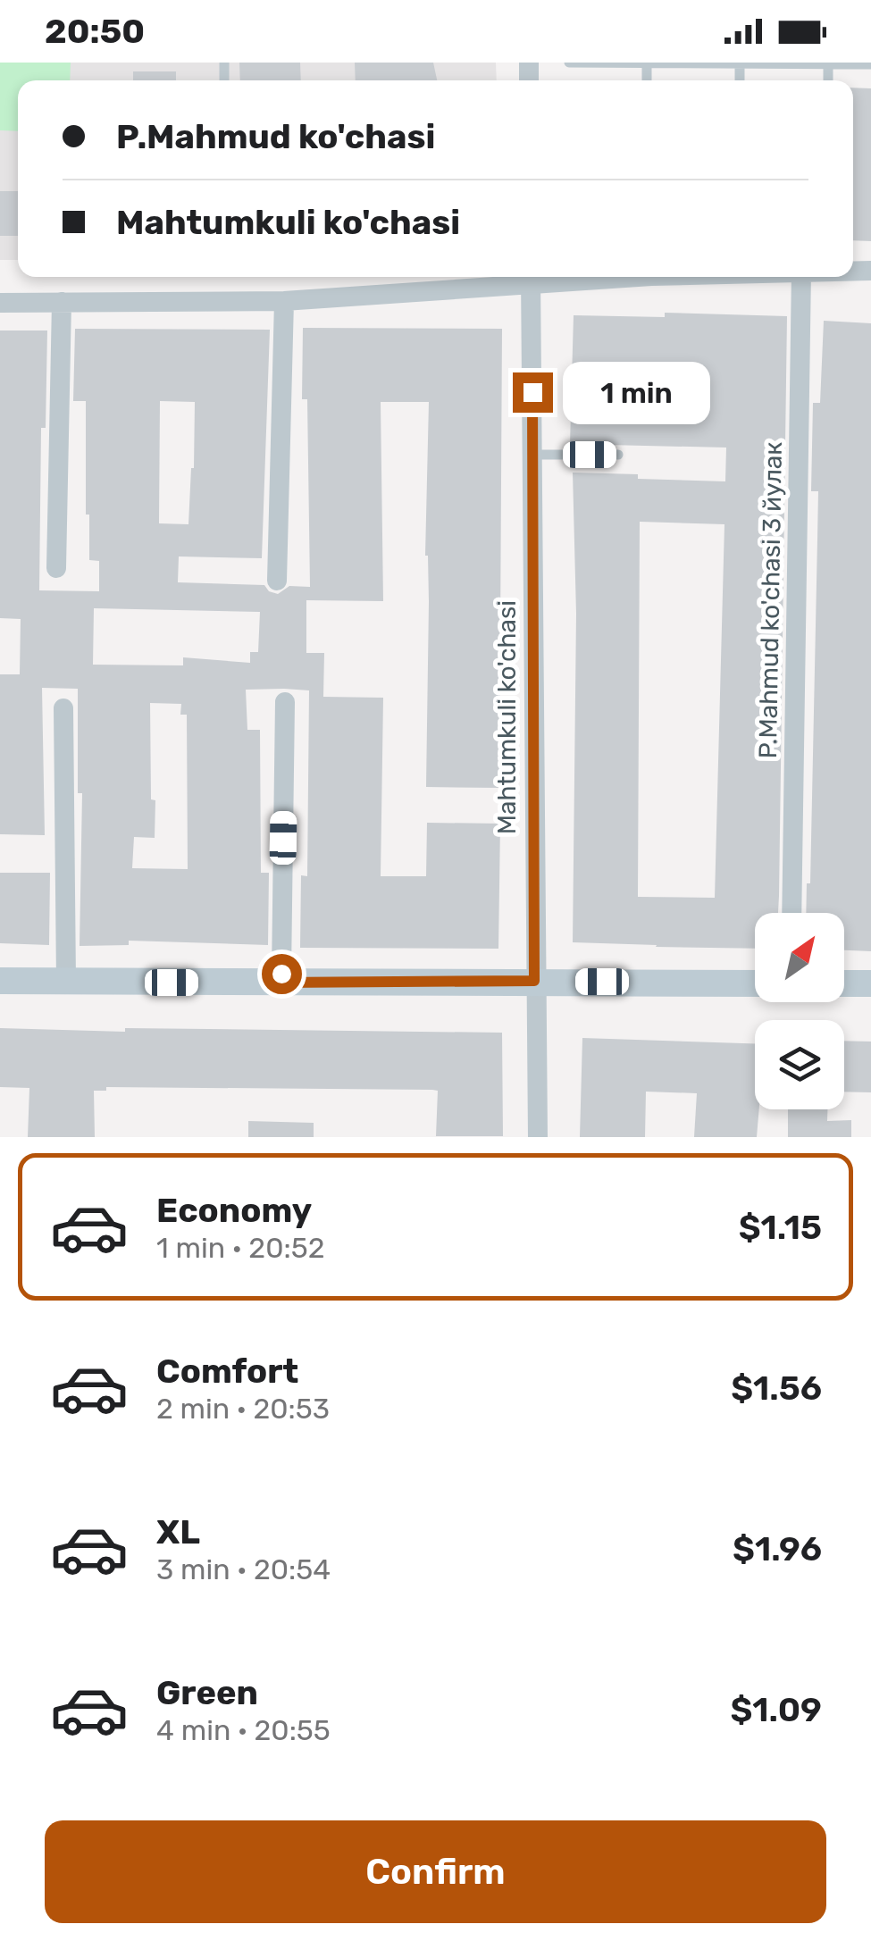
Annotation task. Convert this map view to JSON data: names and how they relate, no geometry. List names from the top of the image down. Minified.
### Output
{"streets":{"street":["P.Mahmud ko'chasi 3 йулак","Mahtumkuli ko'chasi"]},"north":"top right","page":{"status":"20:50","banner":["P.Mahmud ko'chasi","Mahtumkuli ko'chasi"],"bubble":"1 min","list":[{"name":"Economy","note":"1 min · 20:52","value":"$1.15"},{"name":"Comfort","note":"2 min · 20:53","value":"$1.56"},{"name":"XL","note":"3 min · 20:54","value":"$1.96"},{"name":"Green","note":"4 min · 20:55","value":"$1.09"}],"buttons":"Confirm"}}
